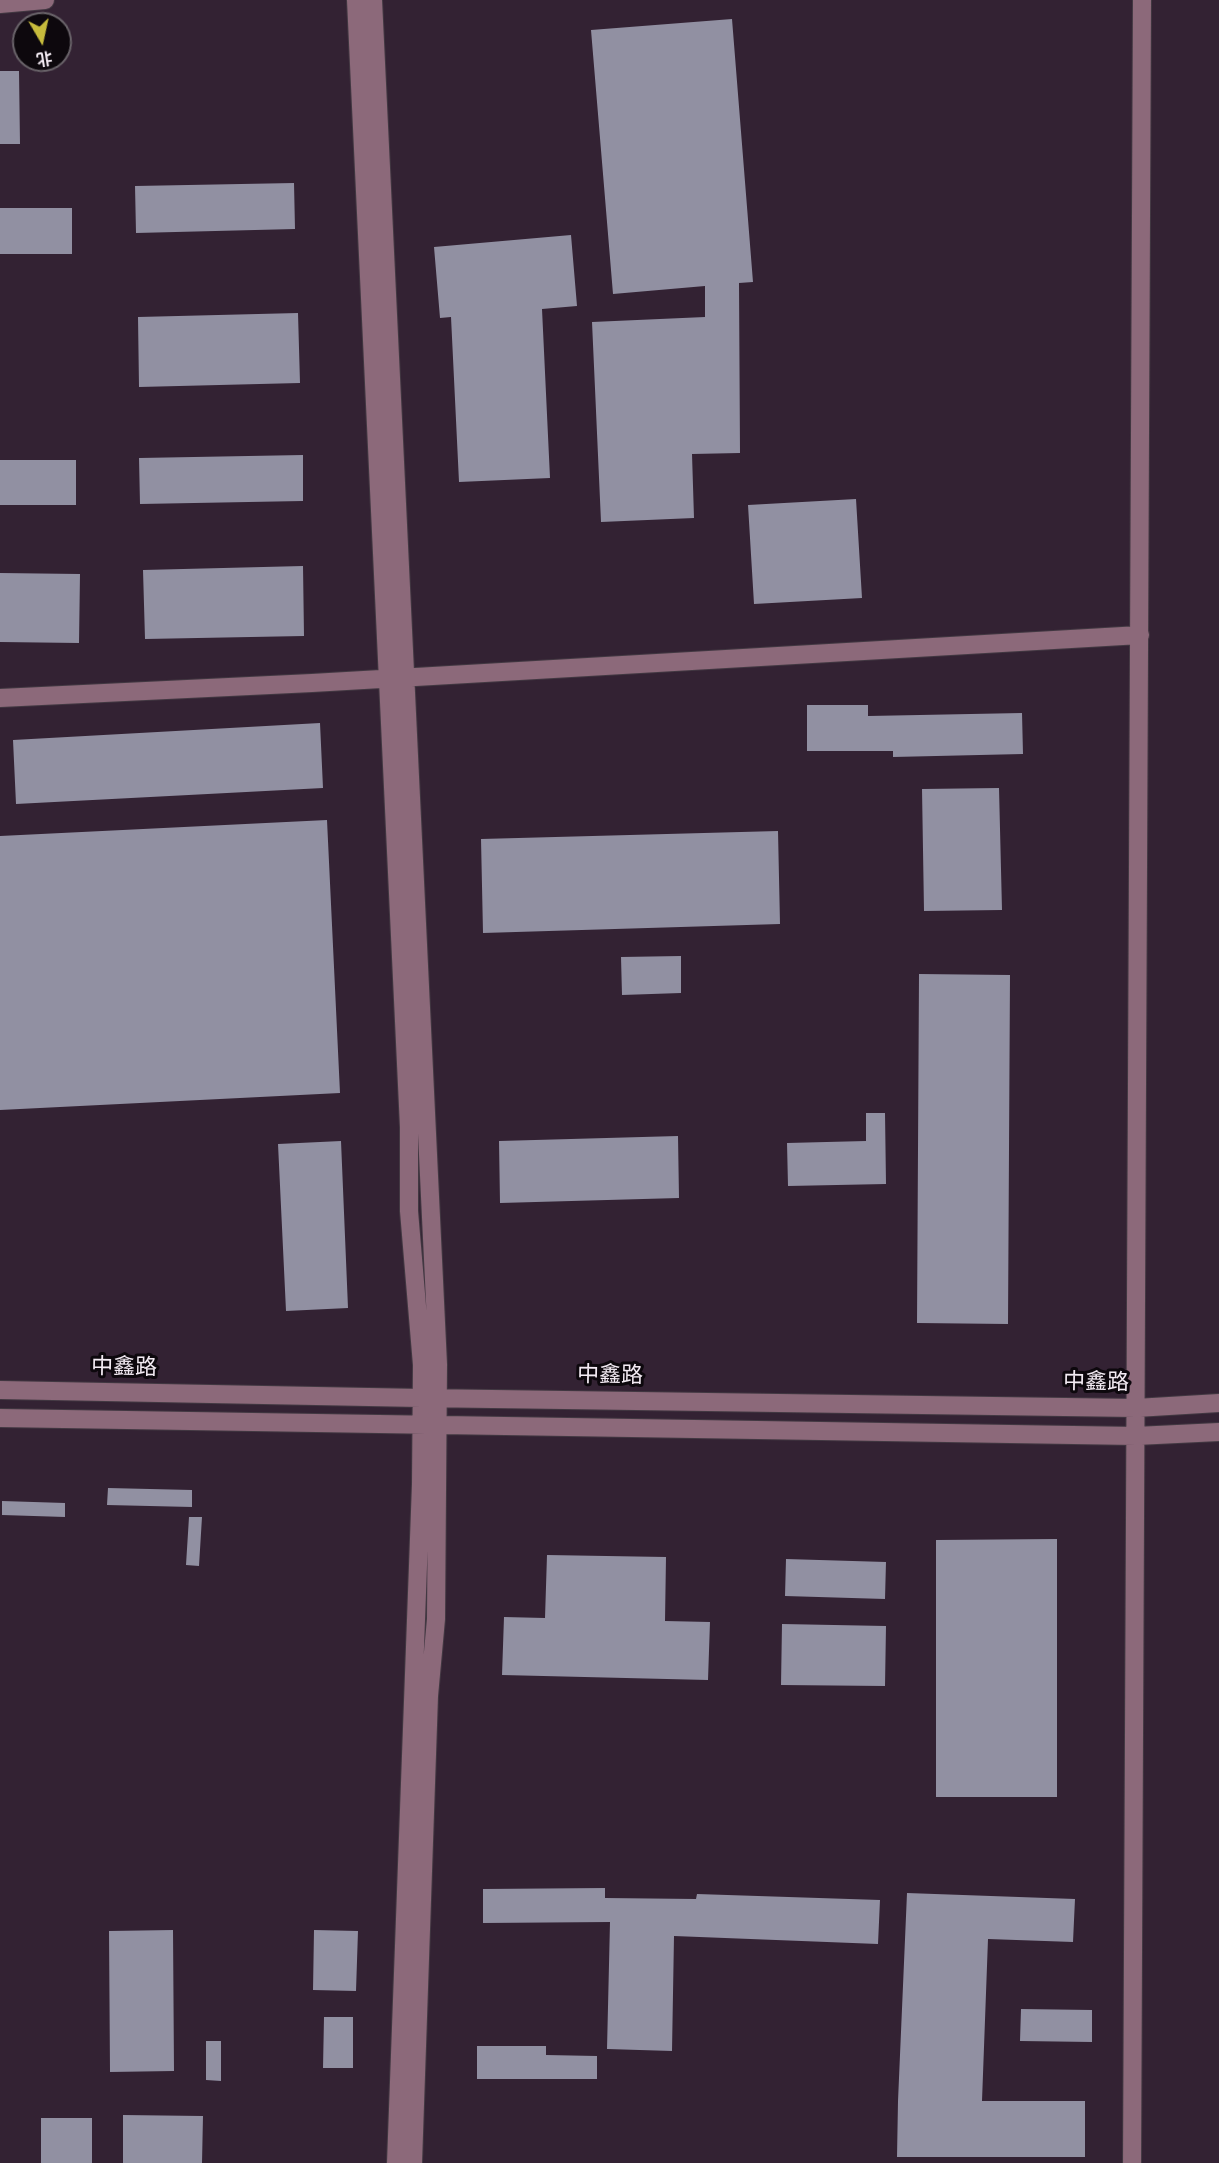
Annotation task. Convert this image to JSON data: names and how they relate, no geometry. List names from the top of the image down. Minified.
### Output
{"streets":{"street":["中鑫路"]},"north":"bottom"}
